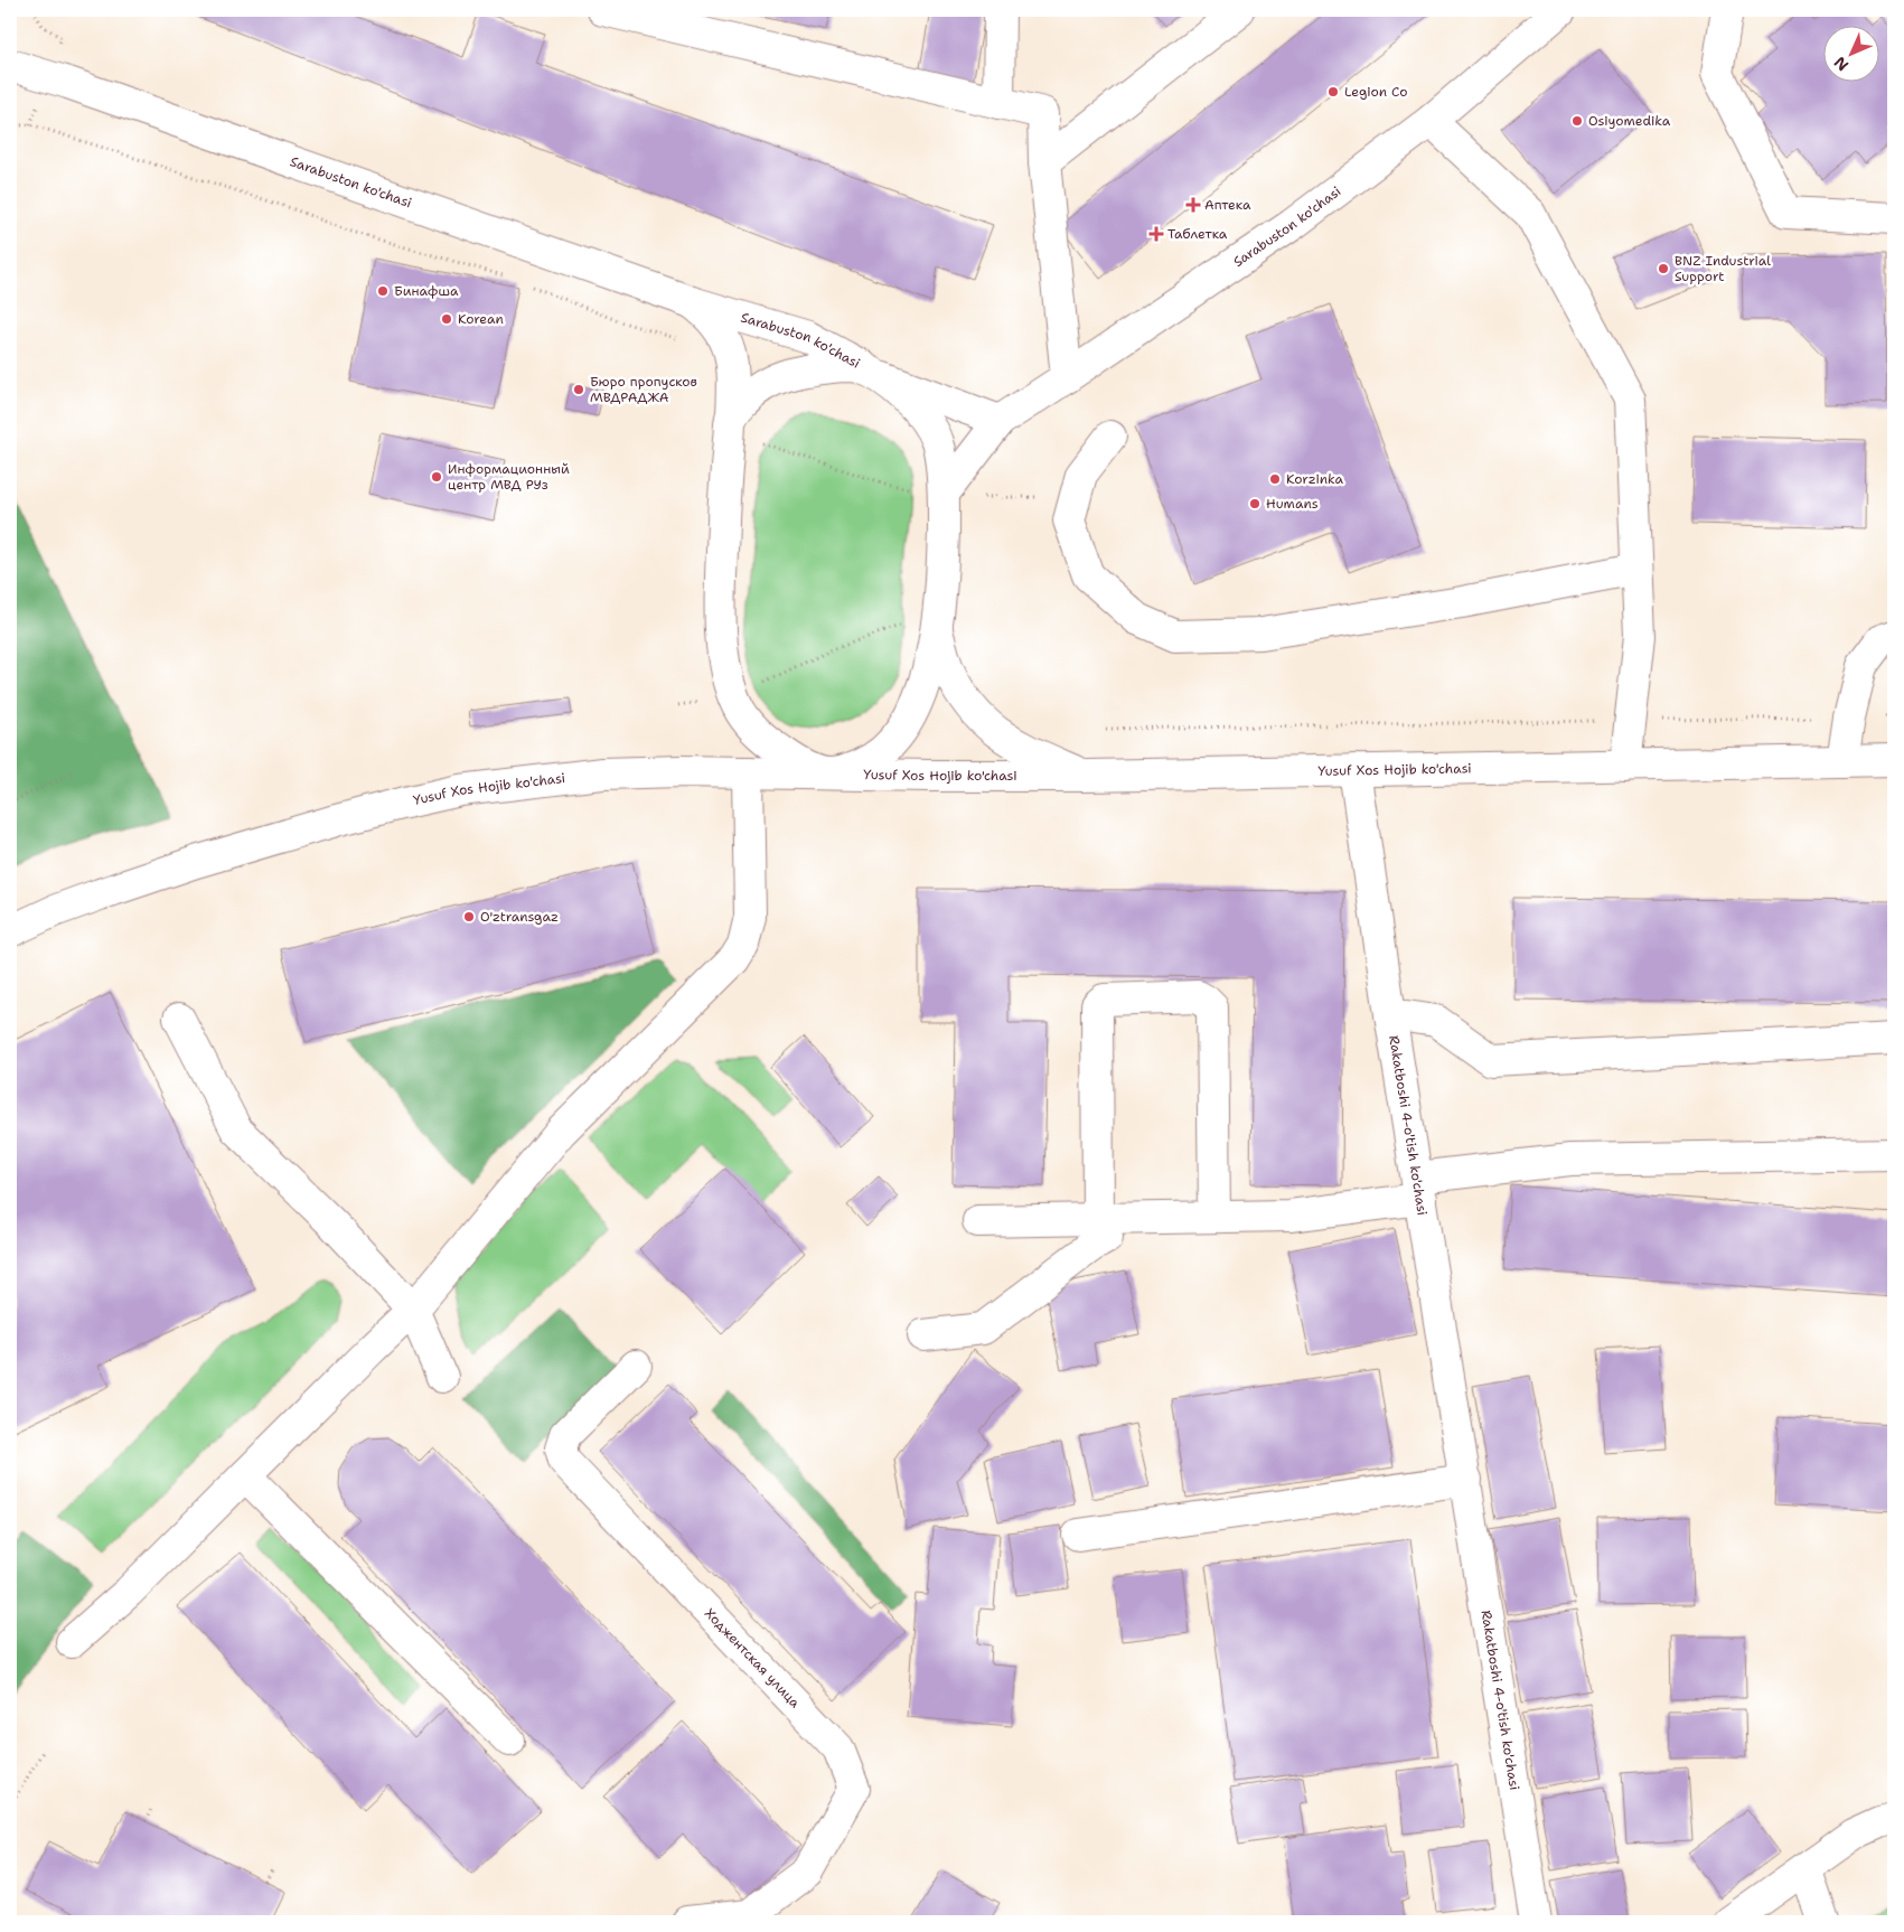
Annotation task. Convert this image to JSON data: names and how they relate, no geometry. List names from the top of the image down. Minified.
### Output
{"streets":{"main road":["Sarabuston ko'chasi","Yusuf Xos Hojib ko'chasi","Rakatboshi 4-o'tish ko'chasi","Ходжентская улица"]},"crossings":[["Sarabuston ko'chasi","Yusuf Xos Hojib ko'chasi"],["Yusuf Xos Hojib ko'chasi","Rakatboshi 4-o'tish ko'chasi"]],"places":{"other":["Legion Co","Osiyomedika","BNZ Industrial Support","Бинафша","Korean","Бюро пропусков МВДРАДЖА","Информационный центр МВД РУз","Korzinka","Humans","O'ztransgaz"],"health":["Аптека","Таблетка"]},"north":"bottom left"}
